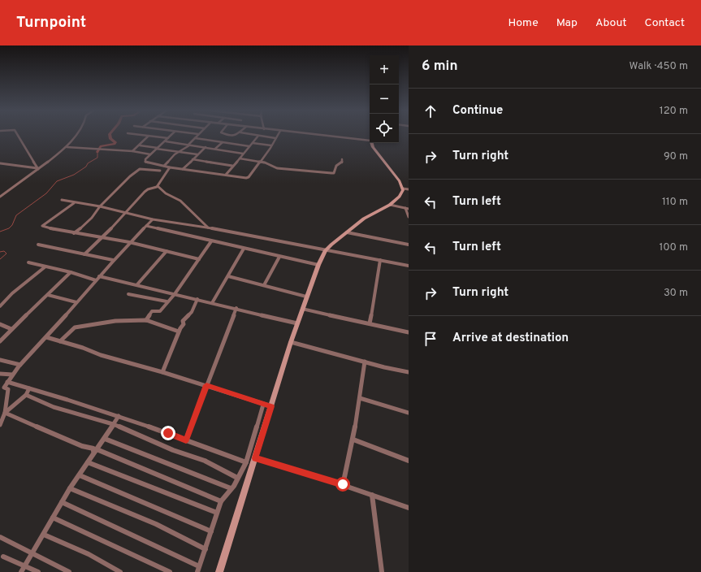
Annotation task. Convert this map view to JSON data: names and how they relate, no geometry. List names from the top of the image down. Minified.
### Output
{"page":{"header":"Turnpoint","nav":["Home","Map","About","Contact"],"heading":["6 min","Walk · 450 m"],"map_buttons":["+","−"],"list":[["Continue","120 m"],["Turn right","90 m"],["Turn left","110 m"],["Turn left","100 m"],["Turn right","30 m"],"Arrive at destination"]}}
